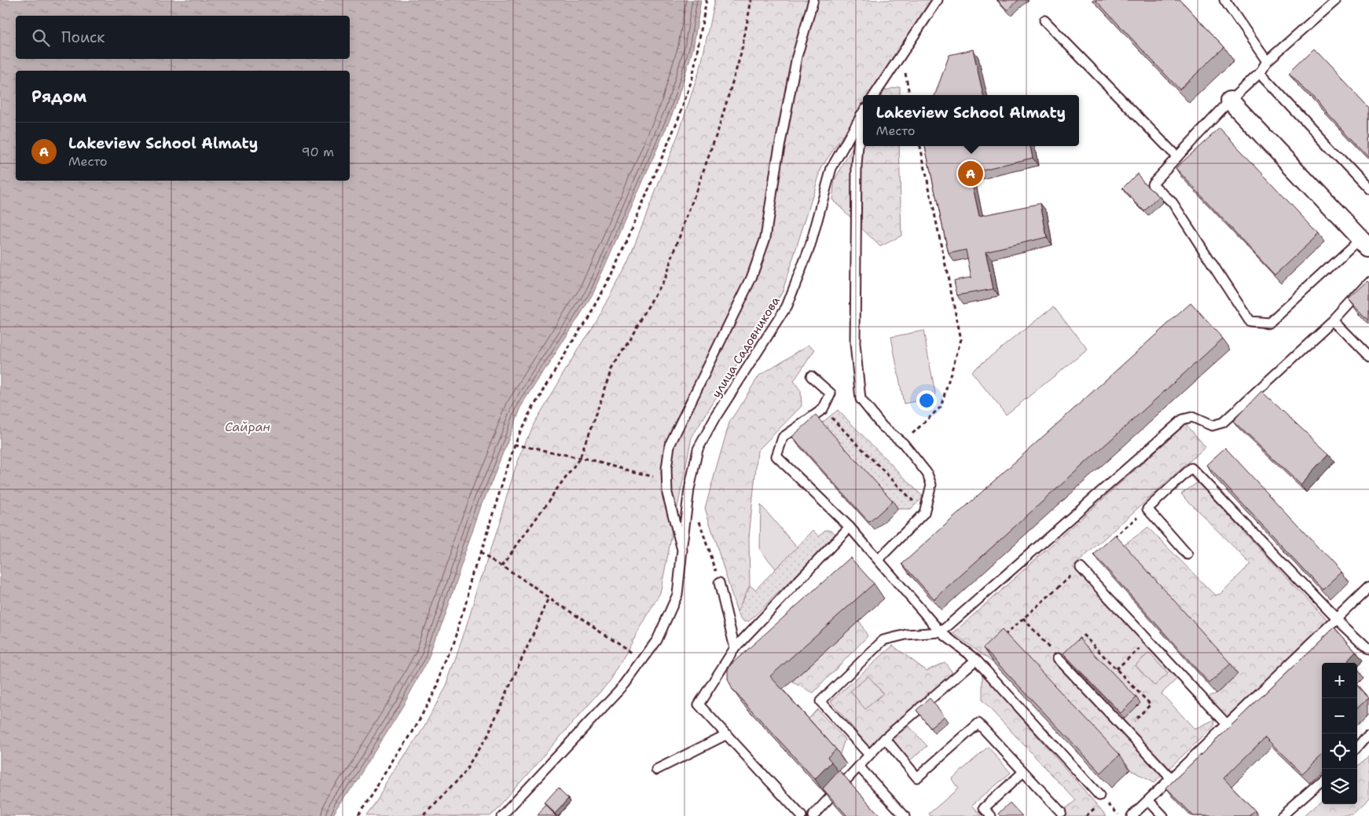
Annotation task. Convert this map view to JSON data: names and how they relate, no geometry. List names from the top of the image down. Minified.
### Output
{"streets":{"lane":["улица Садовникова"]},"water":["Сайран"],"page":{"search":"Поиск","heading":"Рядом","popup":["Lakeview School Almaty","Место"],"list":[{"mark":"A","name":"Lakeview School Almaty","note":"Место","value":"90 m"}],"pins":"A","map_buttons":["+","−"]}}
